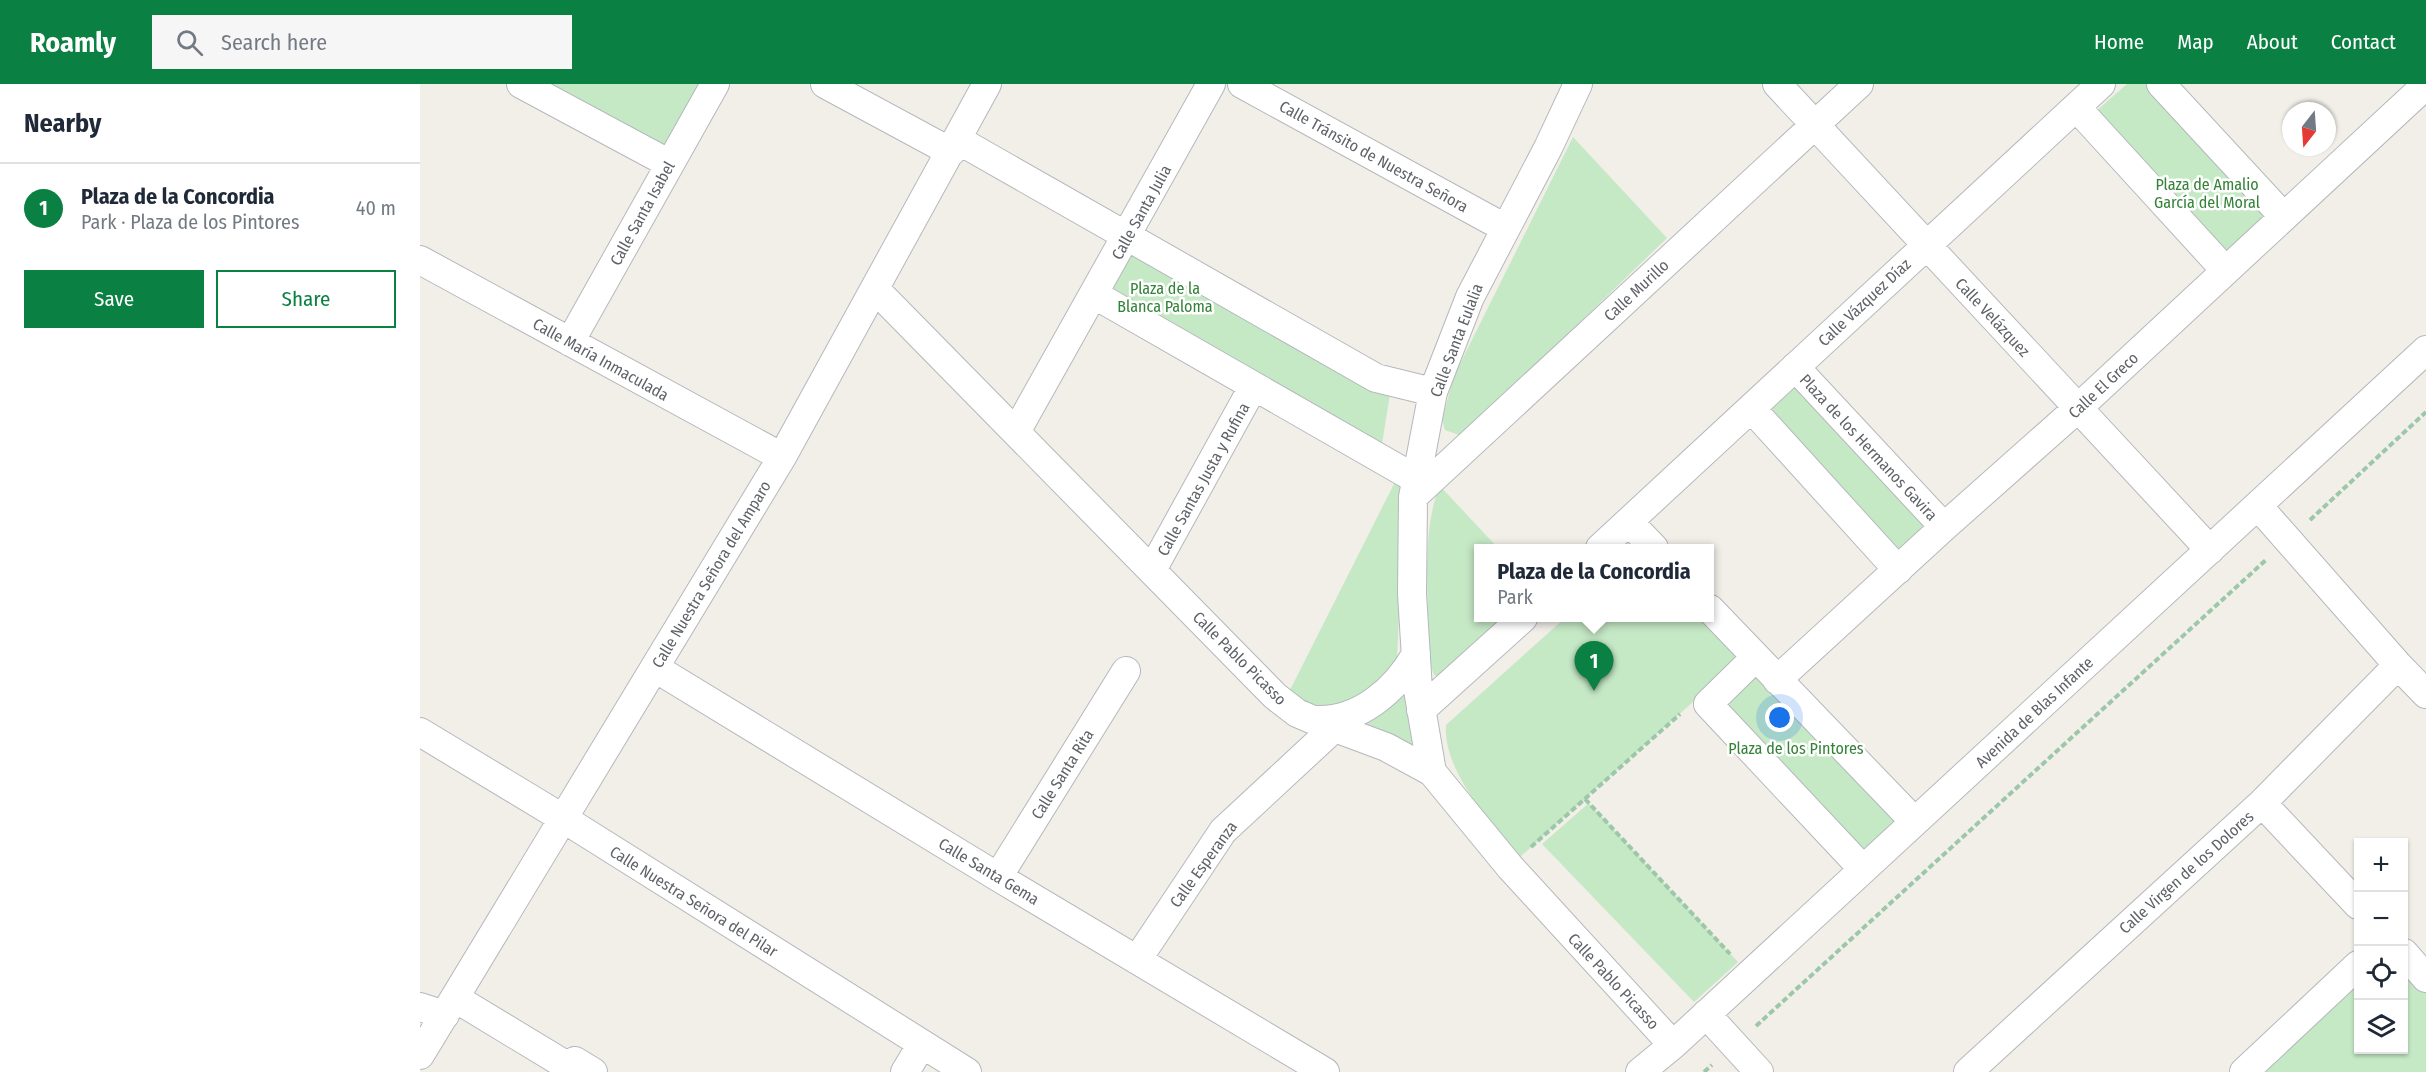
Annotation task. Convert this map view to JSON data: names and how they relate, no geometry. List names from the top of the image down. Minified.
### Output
{"streets":{"street":["Calle Tránsito de Nuestra Señora","Calle Santa Julia","Calle Santa Isabel","Calle Murillo","Calle Vázquez Díaz","Calle Velázquez","Calle Santa Eulalia","Calle María Inmaculada","Calle El Greco","Plaza de los Hermanos Gavira","Calle Santas Justa y Rufina","Calle Nuestra Señora del Amparo","Calle Pablo Picasso","Avenida de Blas Infante","Calle Santa Rita","Calle Esperanza","Calle Santa Gema","Calle Virgen de los Dolores","Calle Nuestra Señora del Pilar"]},"crossings":[["Calle Tránsito de Nuestra Señora","Calle Santa Eulalia"],["Calle Santa Julia","Calle Pablo Picasso"],["Calle Santa Isabel","Calle María Inmaculada"],["Calle Murillo","Calle Velázquez"],["Calle Murillo","Calle Santa Eulalia"],["Calle Vázquez Díaz","Calle Velázquez"],["Calle Vázquez Díaz","Plaza de los Hermanos Gavira"],["Calle Velázquez","Calle El Greco"],["Calle Velázquez","Avenida de Blas Infante"],["Calle Santa Eulalia","Calle Pablo Picasso"],["Calle María Inmaculada","Calle Nuestra Señora del Amparo"],["Calle El Greco","Plaza de los Hermanos Gavira"],["Calle Santas Justa y Rufina","Calle Pablo Picasso"],["Calle Nuestra Señora del Amparo","Calle Pablo Picasso"],["Calle Nuestra Señora del Amparo","Calle Santa Gema"],["Calle Nuestra Señora del Amparo","Calle Nuestra Señora del Pilar"],["Calle Pablo Picasso","Avenida de Blas Infante"],["Calle Pablo Picasso","Calle Esperanza"],["Calle Santa Rita","Calle Santa Gema"],["Calle Esperanza","Calle Santa Gema"]],"parks":["Plaza de Amalio García del Moral","Plaza de la Blanca Paloma","Plaza de los Pintores"],"north":"bottom","page":{"header":"Roamly","search":"Search here","nav":["Home","Map","About","Contact"],"heading":"Nearby","list":[{"mark":"1","name":"Plaza de la Concordia","note":"Park · Plaza de los Pintores","value":"40 m"}],"buttons":["Save","Share"],"popup":["Plaza de la Concordia","Park"],"pins":"1","map_buttons":["+","−"]}}
